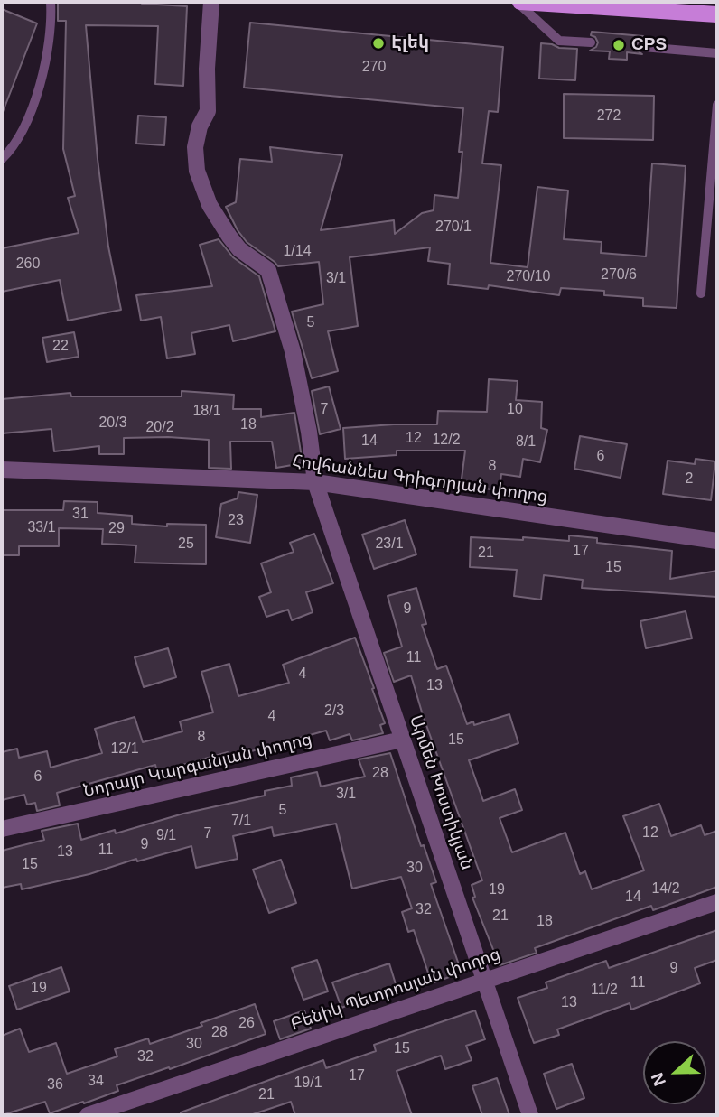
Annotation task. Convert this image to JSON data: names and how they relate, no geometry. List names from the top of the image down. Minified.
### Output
{"streets":{"street":["Հովհաննես Գրիգորյան փողոց","Նորայր Կարգանյան փողոց","Արմեն Խոստիկյան","Բենիկ Պետրոսյան փողոց"]},"crossings":[["Հովհաննես Գրիգորյան փողոց","Արմեն Խոստիկյան"],["Նորայր Կարգանյան փողոց","Արմեն Խոստիկյան"],["Արմեն Խոստիկյան","Բենիկ Պետրոսյան փողոց"]],"places":["Էլեկ","CPS"],"house_numbers":["270","272","270/1","1/14","260","270/6","270/10","3/1","5","22","7","10","18/1","20/3","18","20/2","12","12/2","14","8/1","6","8","2","31","23","33/1","29","25","23/1","17","21","15","9","11","4","13","2/3","4","8","15","12/1","28","6","3/1","5","7/1","12","7","9/1","9","11","13","15","30","14/2","19","14","32","21","18","9","11","19","11/2","13","26","28","30","15","32","17","34","19/1","36","21"],"north":"left"}
